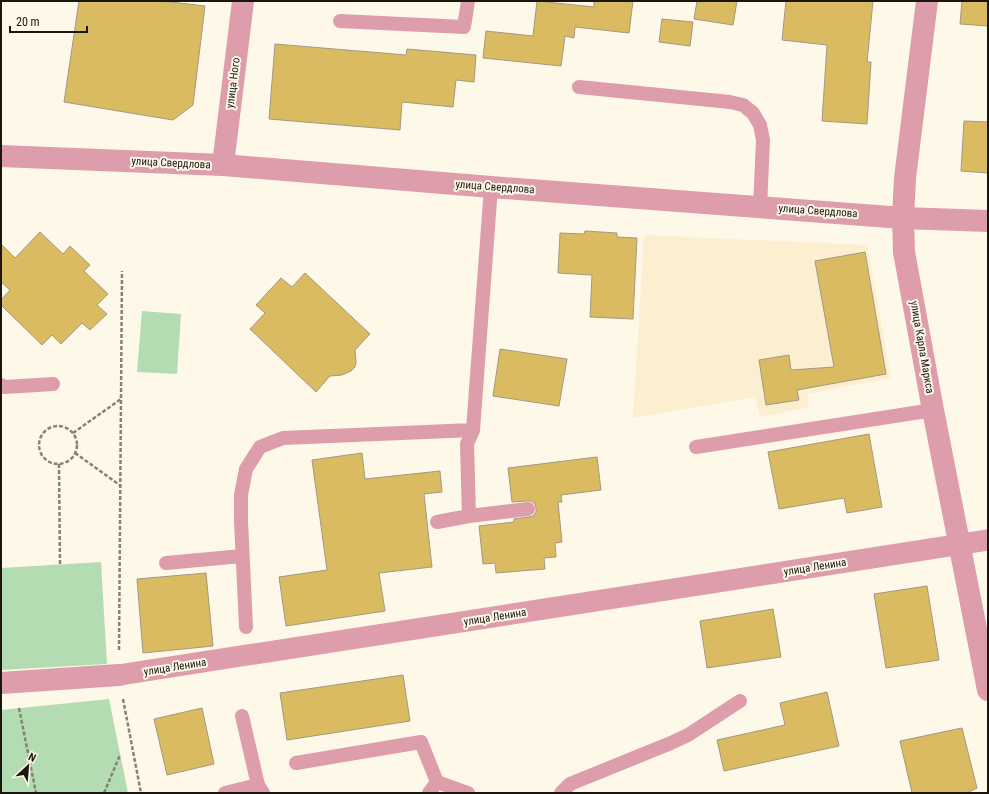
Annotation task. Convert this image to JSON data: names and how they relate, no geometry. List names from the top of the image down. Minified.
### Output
{"streets":{"street":["улица Ного","улица Свердлова","улица Карла Маркса","улица Ленина"]},"crossings":[["улица Ного","улица Свердлова"],["улица Свердлова","улица Карла Маркса"],["улица Карла Маркса","улица Ленина"]],"scale_bar":"20 m","north":"top right"}
